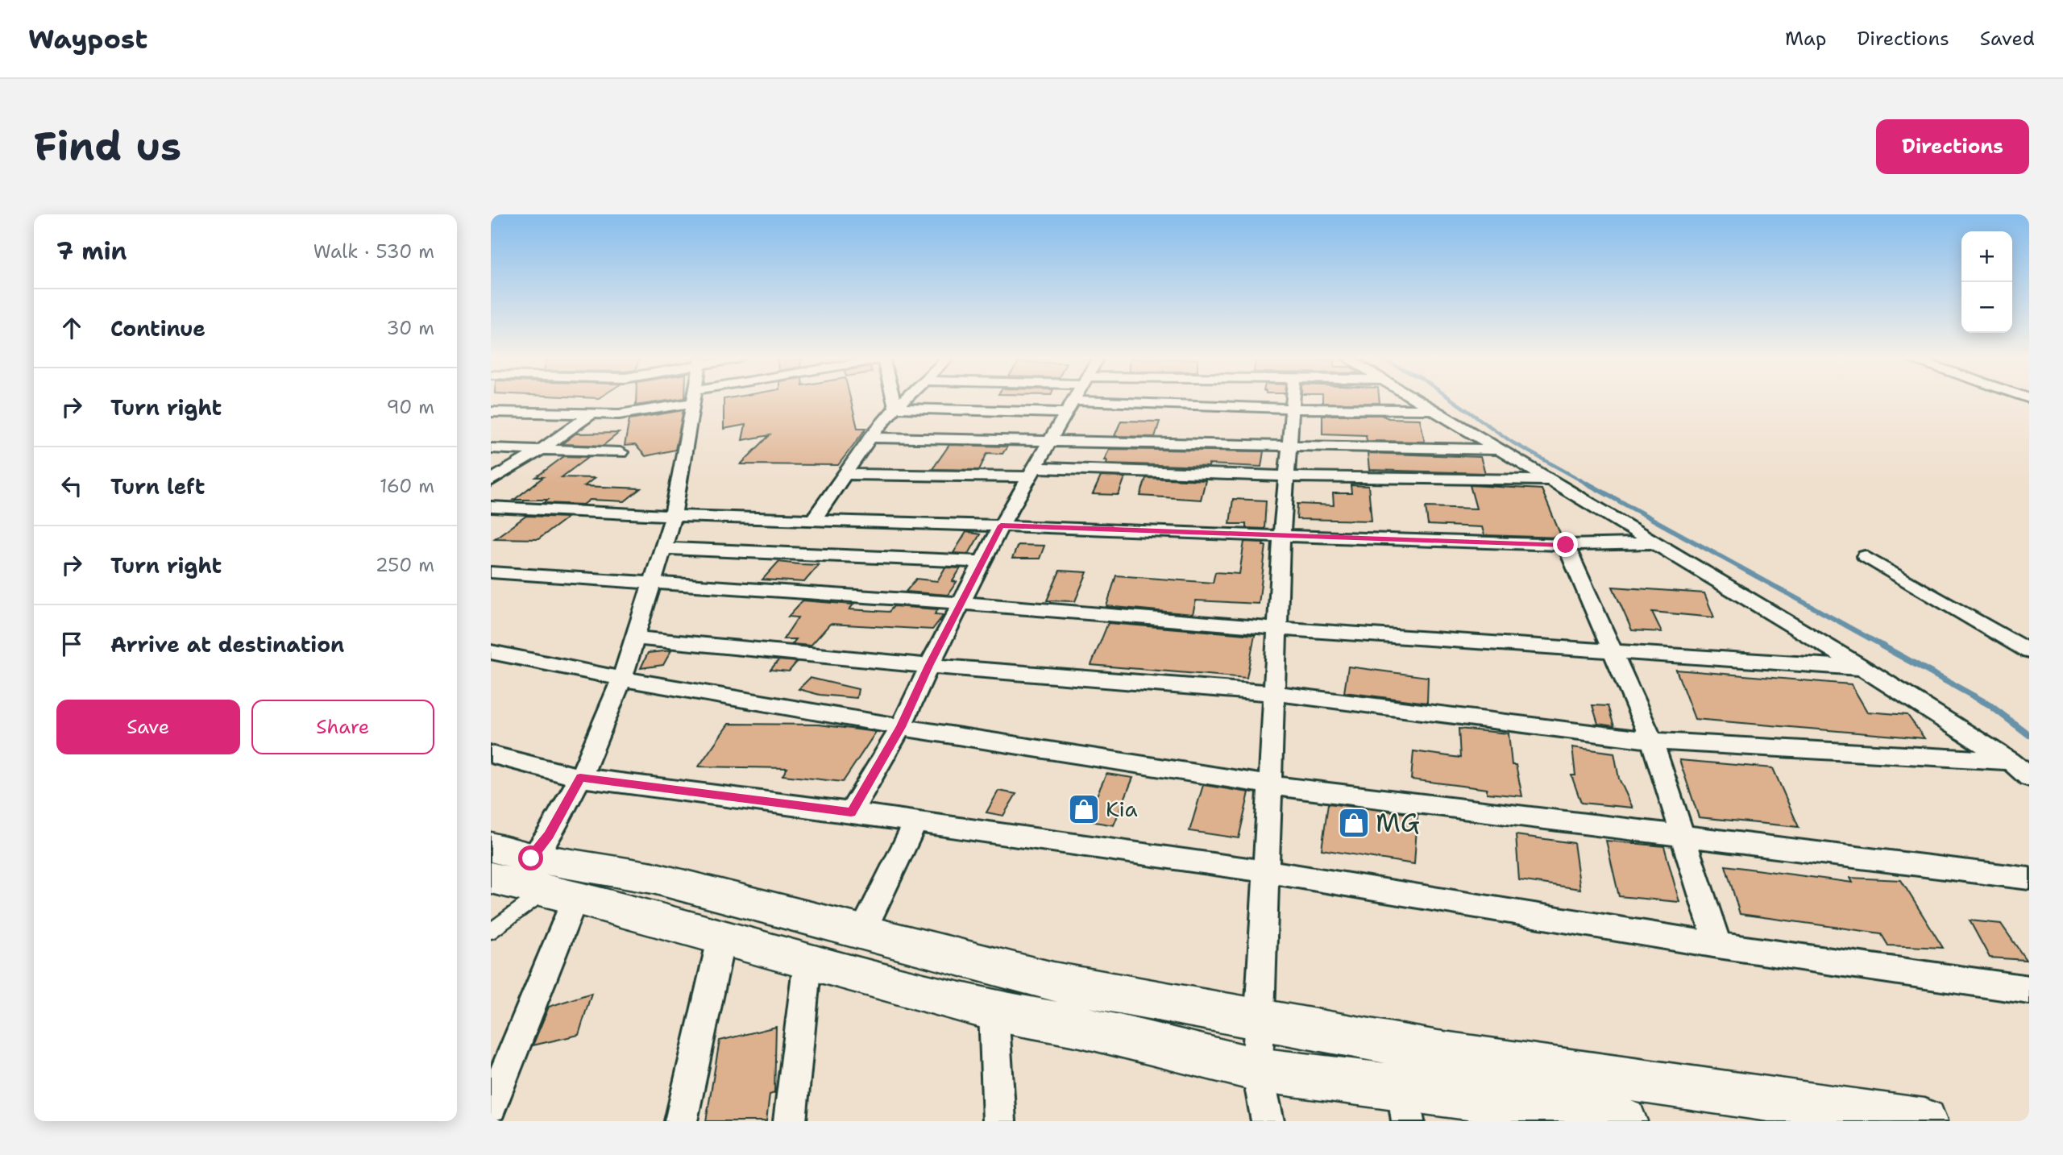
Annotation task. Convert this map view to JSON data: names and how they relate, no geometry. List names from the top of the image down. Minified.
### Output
{"places":{"shop":["Kia","MG"]},"page":{"header":"Waypost","nav":["Map","Directions","Saved"],"buttons":["Directions",["Save","Share"]],"title":"Find us","heading":["7 min","Walk · 530 m"],"map_buttons":["+","−"],"list":[["Continue","30 m"],["Turn right","90 m"],["Turn left","160 m"],["Turn right","250 m"],"Arrive at destination"]}}
